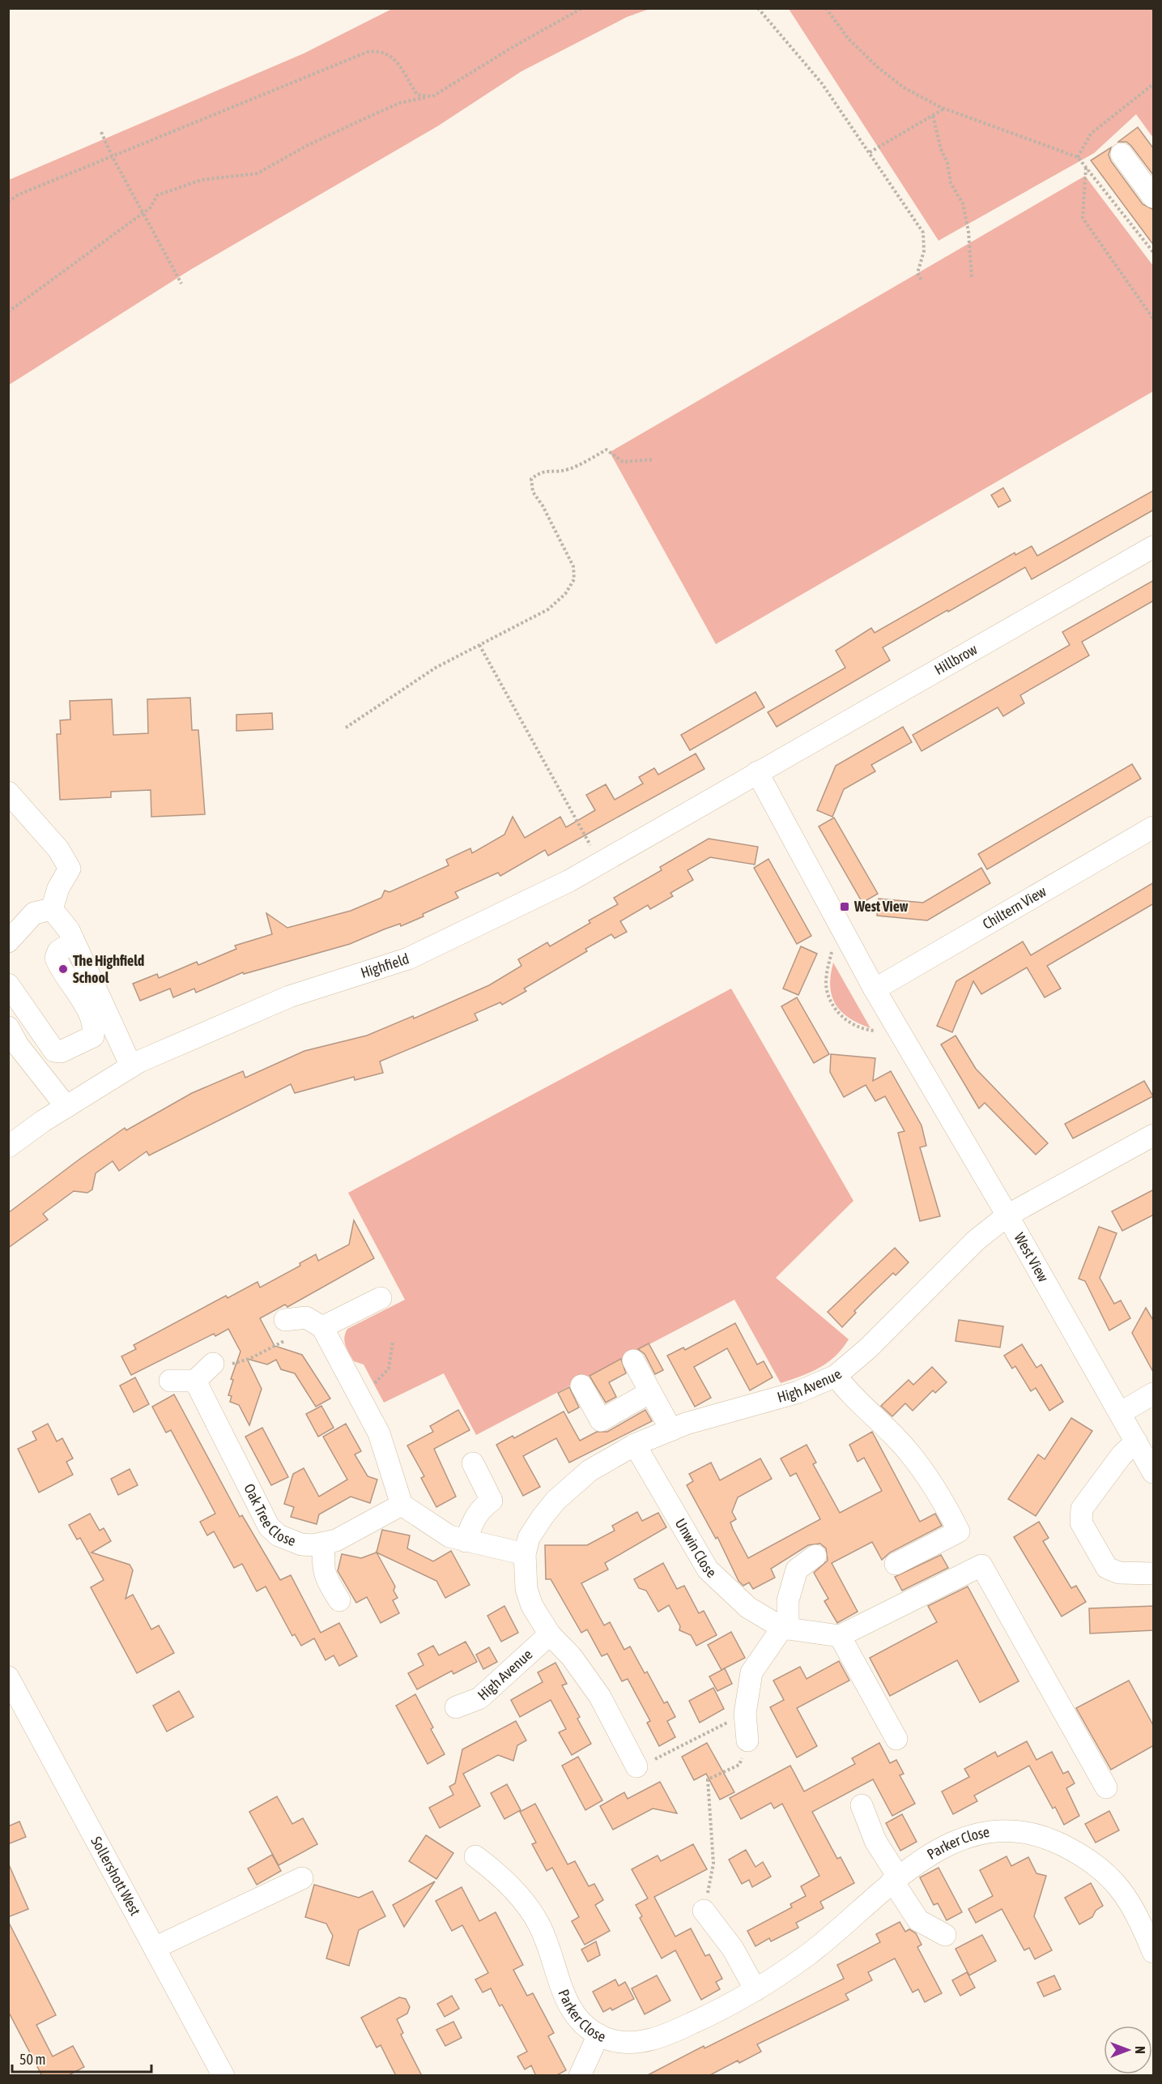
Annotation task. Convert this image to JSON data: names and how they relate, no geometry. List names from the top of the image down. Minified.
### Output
{"streets":{"street":["Hillbrow","Chiltern View","Highfield","West View","High Avenue","Oak Tree Close","Unwin Close","Parker Close","Sollershott West"]},"crossings":[["Hillbrow","Highfield"],["Hillbrow","West View"],["Chiltern View","West View"],["Highfield","West View"],["West View","High Avenue"],["High Avenue","Unwin Close"]],"places":{"transit":["West View"],"other":["The Highfield School"]},"scale_bar":"50 m","north":"right"}
